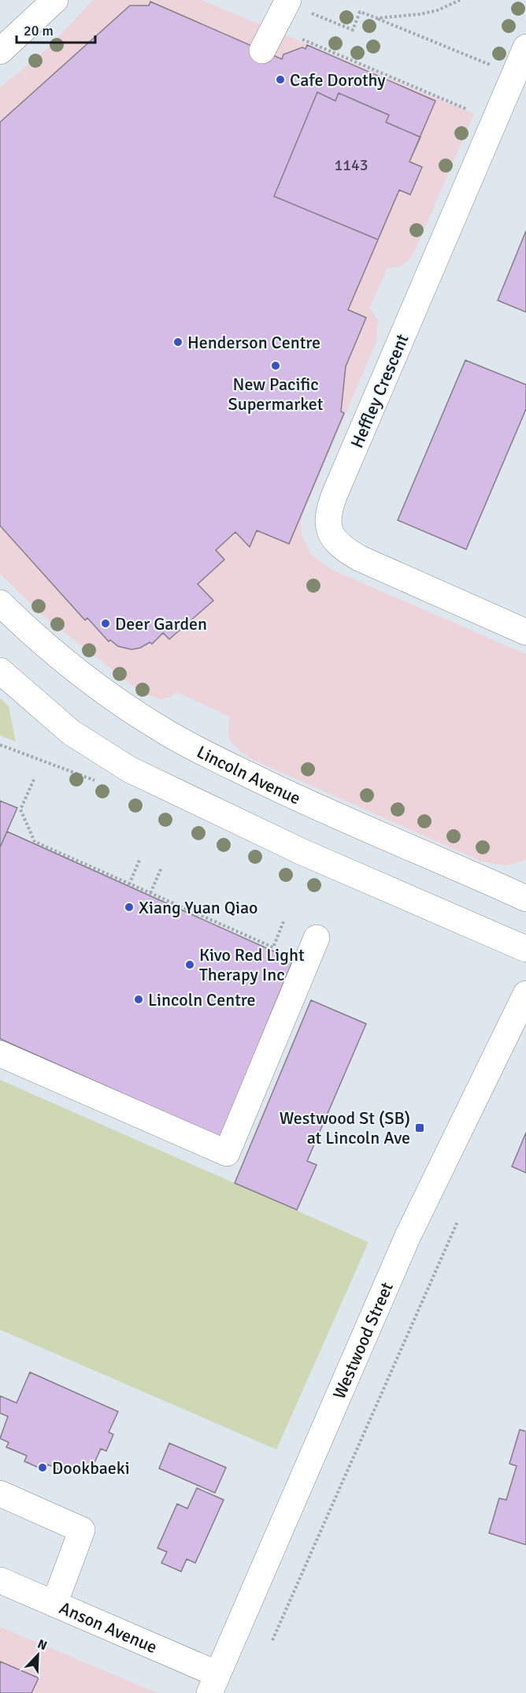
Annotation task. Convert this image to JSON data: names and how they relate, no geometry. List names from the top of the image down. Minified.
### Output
{"streets":{"main road":["Heffley Crescent","Lincoln Avenue","Westwood Street","Anson Avenue"]},"crossings":[["Westwood Street","Anson Avenue"]],"places":{"other":["Cafe Dorothy","Henderson Centre","New Pacific Supermarket","Deer Garden","Xiang Yuan Qiao","Kivo Red Light Therapy Inc","Lincoln Centre","Dookbaeki"],"transit":["Westwood St (SB) at Lincoln Ave"]},"house_numbers":["1143"],"scale_bar":"20 m","north":"top right"}
